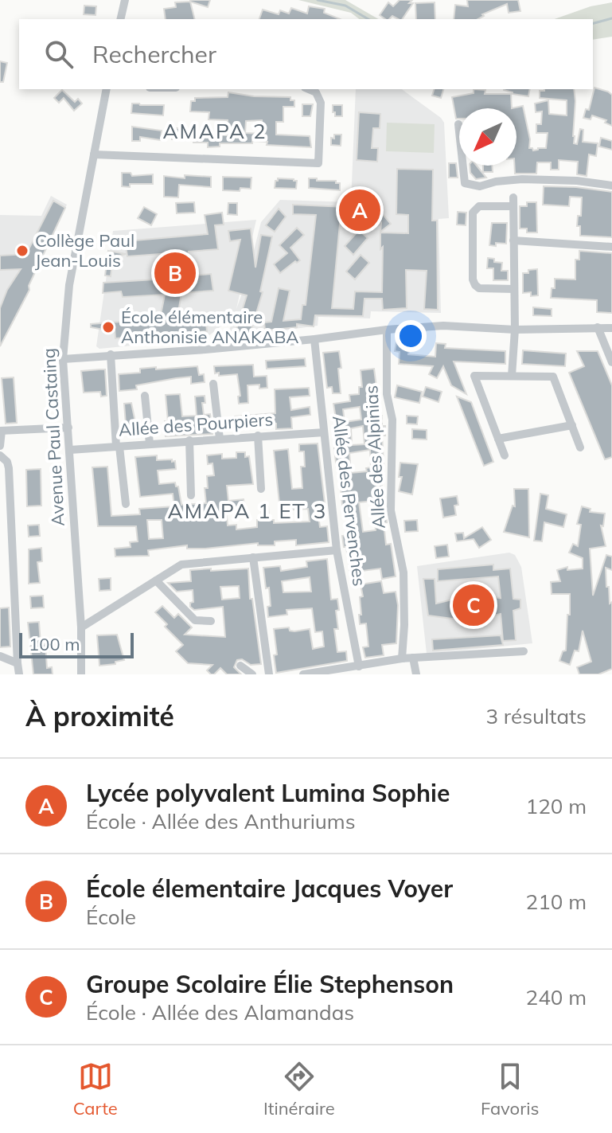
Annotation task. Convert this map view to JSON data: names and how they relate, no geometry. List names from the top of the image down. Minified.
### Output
{"streets":{"street":["Allée des Pourpiers","Avenue Paul Castaing","Allée des Alpinias","Allée des Pervenches"]},"crossings":[["Allée des Pourpiers","Avenue Paul Castaing"],["Allée des Pourpiers","Allée des Pervenches"]],"districts":["AMAPA 2","AMAPA 1 ET 3"],"places":["Collège Paul Jean-Louis","École élémentaire Anthonisie ANAKABA"],"scale_bar":"100 m","north":"bottom left","page":{"search":"Rechercher","pins":["A","B","C"],"scale":"100 m","heading":["À proximité","3 résultats"],"list":[{"mark":"A","name":"Lycée polyvalent Lumina Sophie","note":"École · Allée des Anthuriums","value":"120 m"},{"mark":"B","name":"École élementaire Jacques Voyer","note":"École","value":"210 m"},{"mark":"C","name":"Groupe Scolaire Élie Stephenson","note":"École · Allée des Alamandas","value":"240 m"}],"nav":["Carte","Itinéraire","Favoris"]}}
